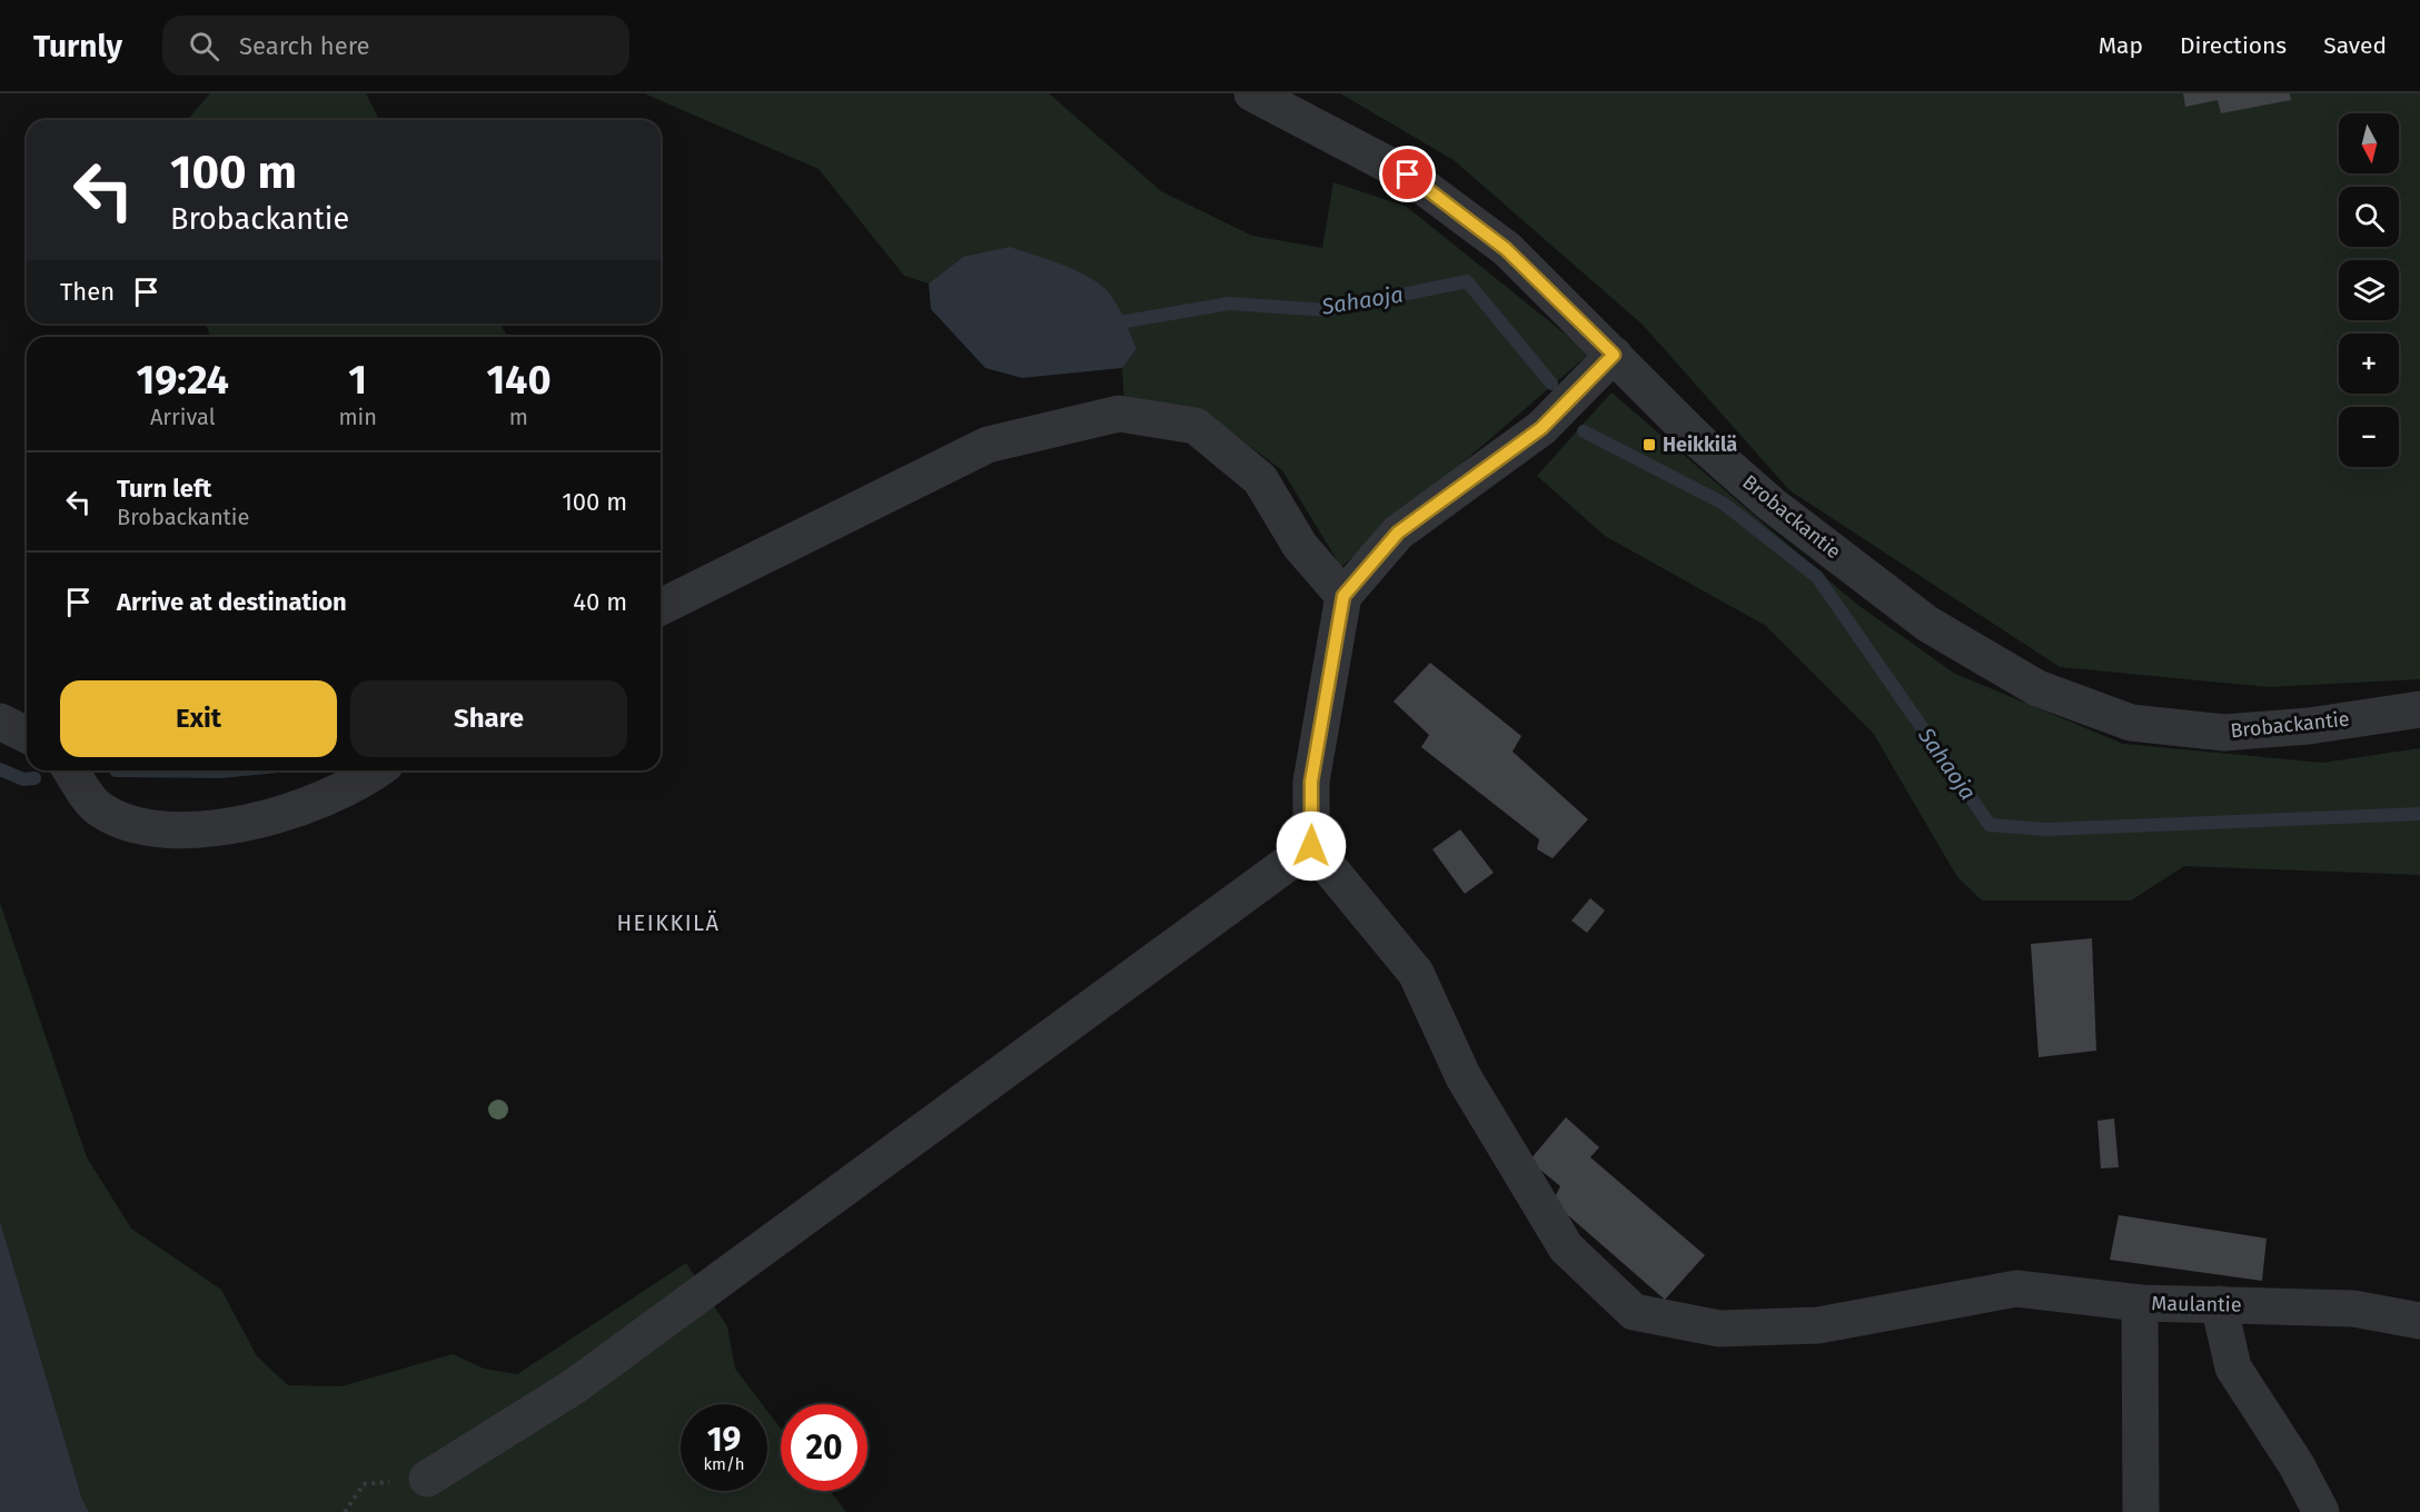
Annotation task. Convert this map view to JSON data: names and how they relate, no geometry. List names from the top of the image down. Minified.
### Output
{"streets":{"street":["Brobackantie","Maulantie"]},"districts":["HEIKKILÄ"],"water":["Sahaoja"],"places":{"transit":["Heikkilä"]},"north":"bottom","page":{"header":"Turnly","search":"Search here","nav":["Map","Directions","Saved"],"map_buttons":["+","−"],"turn":["100 m","Brobackantie"],"then":"Then","eta":["19:24","Arrival","1","min","140","m"],"list":[{"name":"Turn left","note":"Brobackantie","value":"100 m"},{"name":"Arrive at destination","value":"40 m"}],"buttons":["Exit","Share"],"speed":"19 km/h","limit":"20"}}
